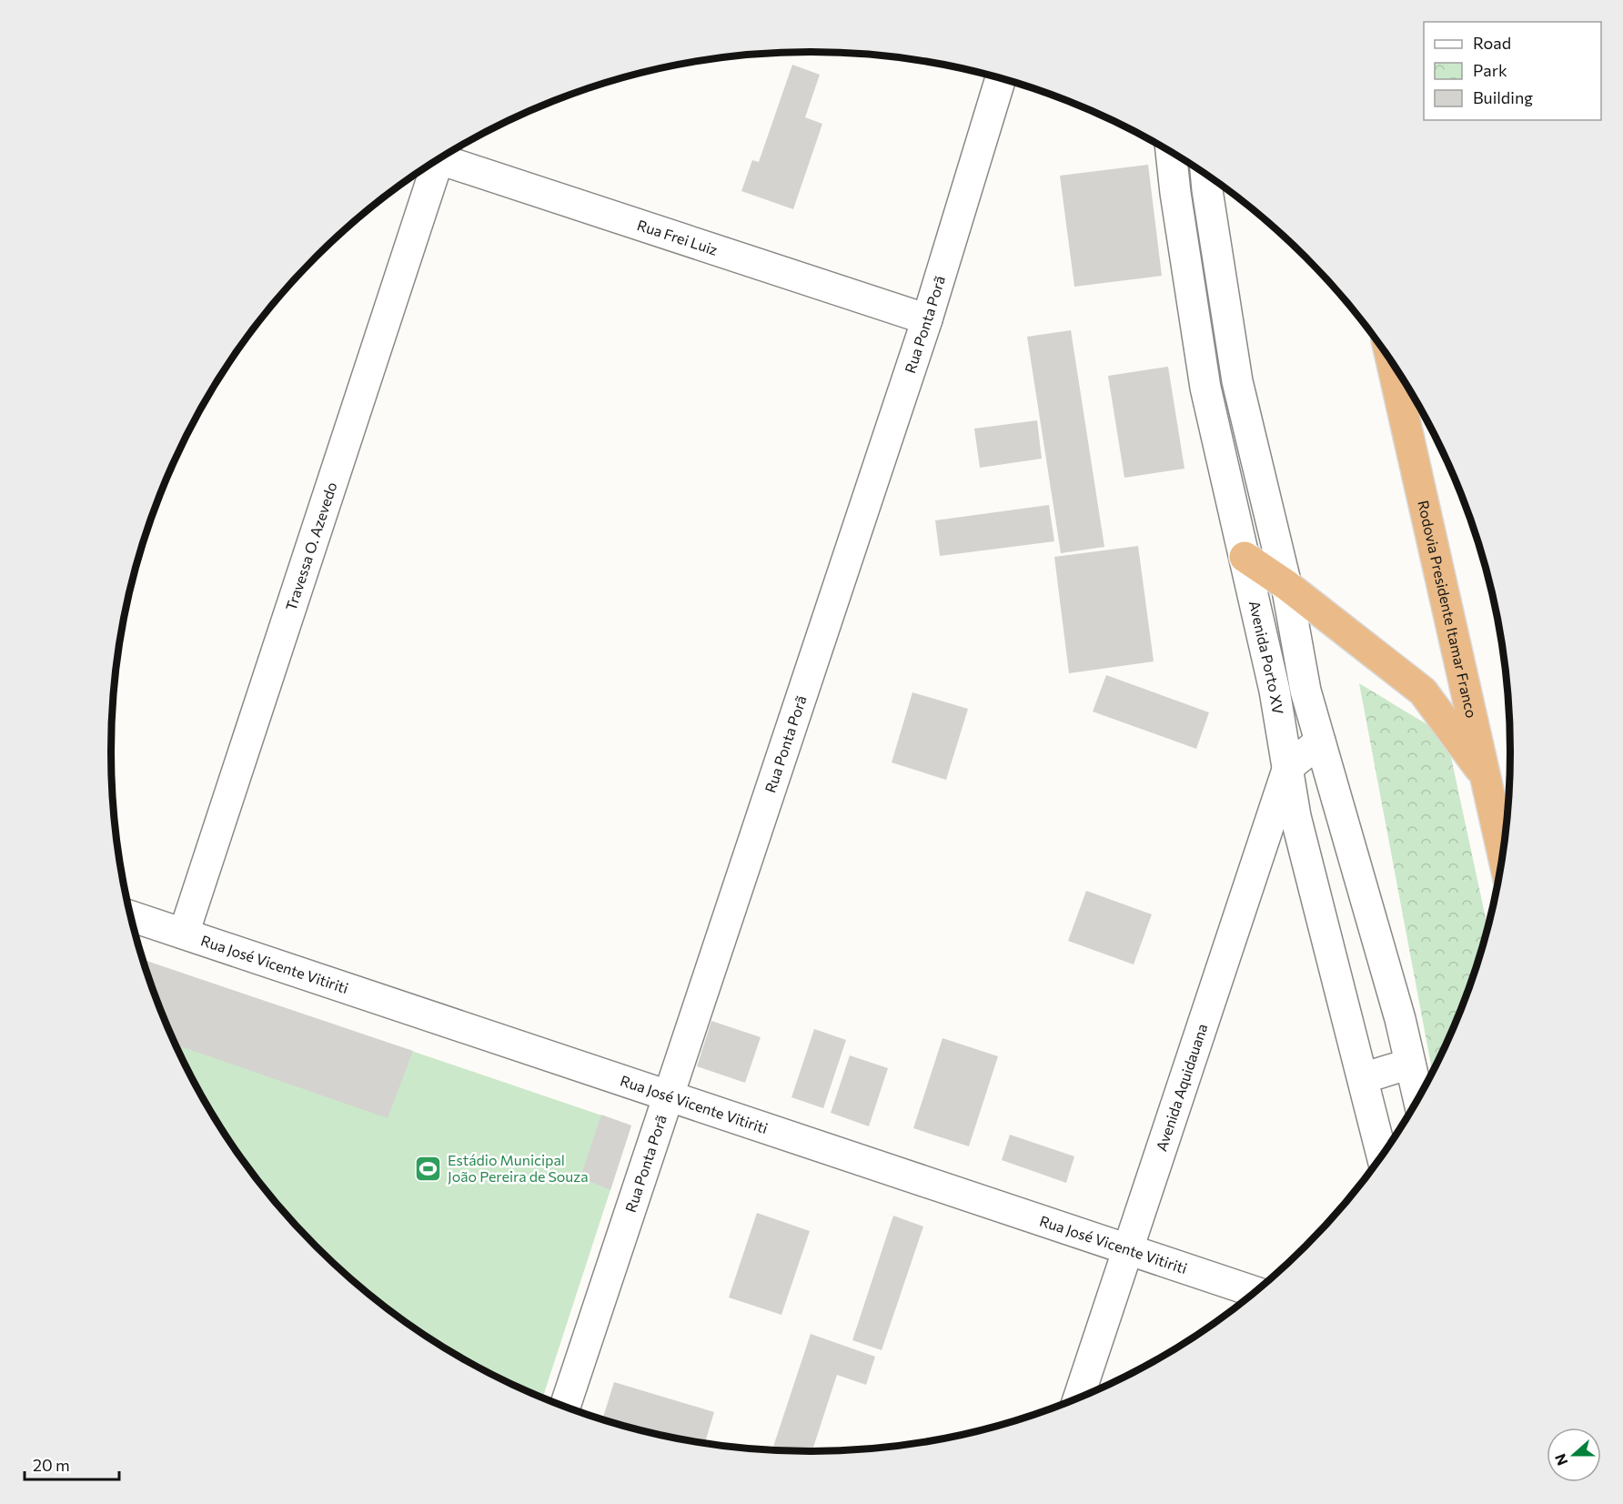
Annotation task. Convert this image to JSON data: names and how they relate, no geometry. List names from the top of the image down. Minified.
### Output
{"streets":{"highway":["Rodovia Presidente Itamar Franco"],"street":["Rua Frei Luiz","Rua Ponta Porã","Travessa O. Azevedo","Avenida Porto XV","Rua José Vicente Vitiriti","Avenida Aquidauana"]},"crossings":[["Rua Frei Luiz","Rua Ponta Porã"],["Rua Ponta Porã","Rua José Vicente Vitiriti"],["Travessa O. Azevedo","Rua José Vicente Vitiriti"],["Avenida Porto XV","Avenida Aquidauana"],["Rua José Vicente Vitiriti","Avenida Aquidauana"]],"places":{"sports":["Estádio Municipal João Pereira de Souza"]},"legend":["Road","Park","Building"],"scale_bar":"20 m","north":"left"}
